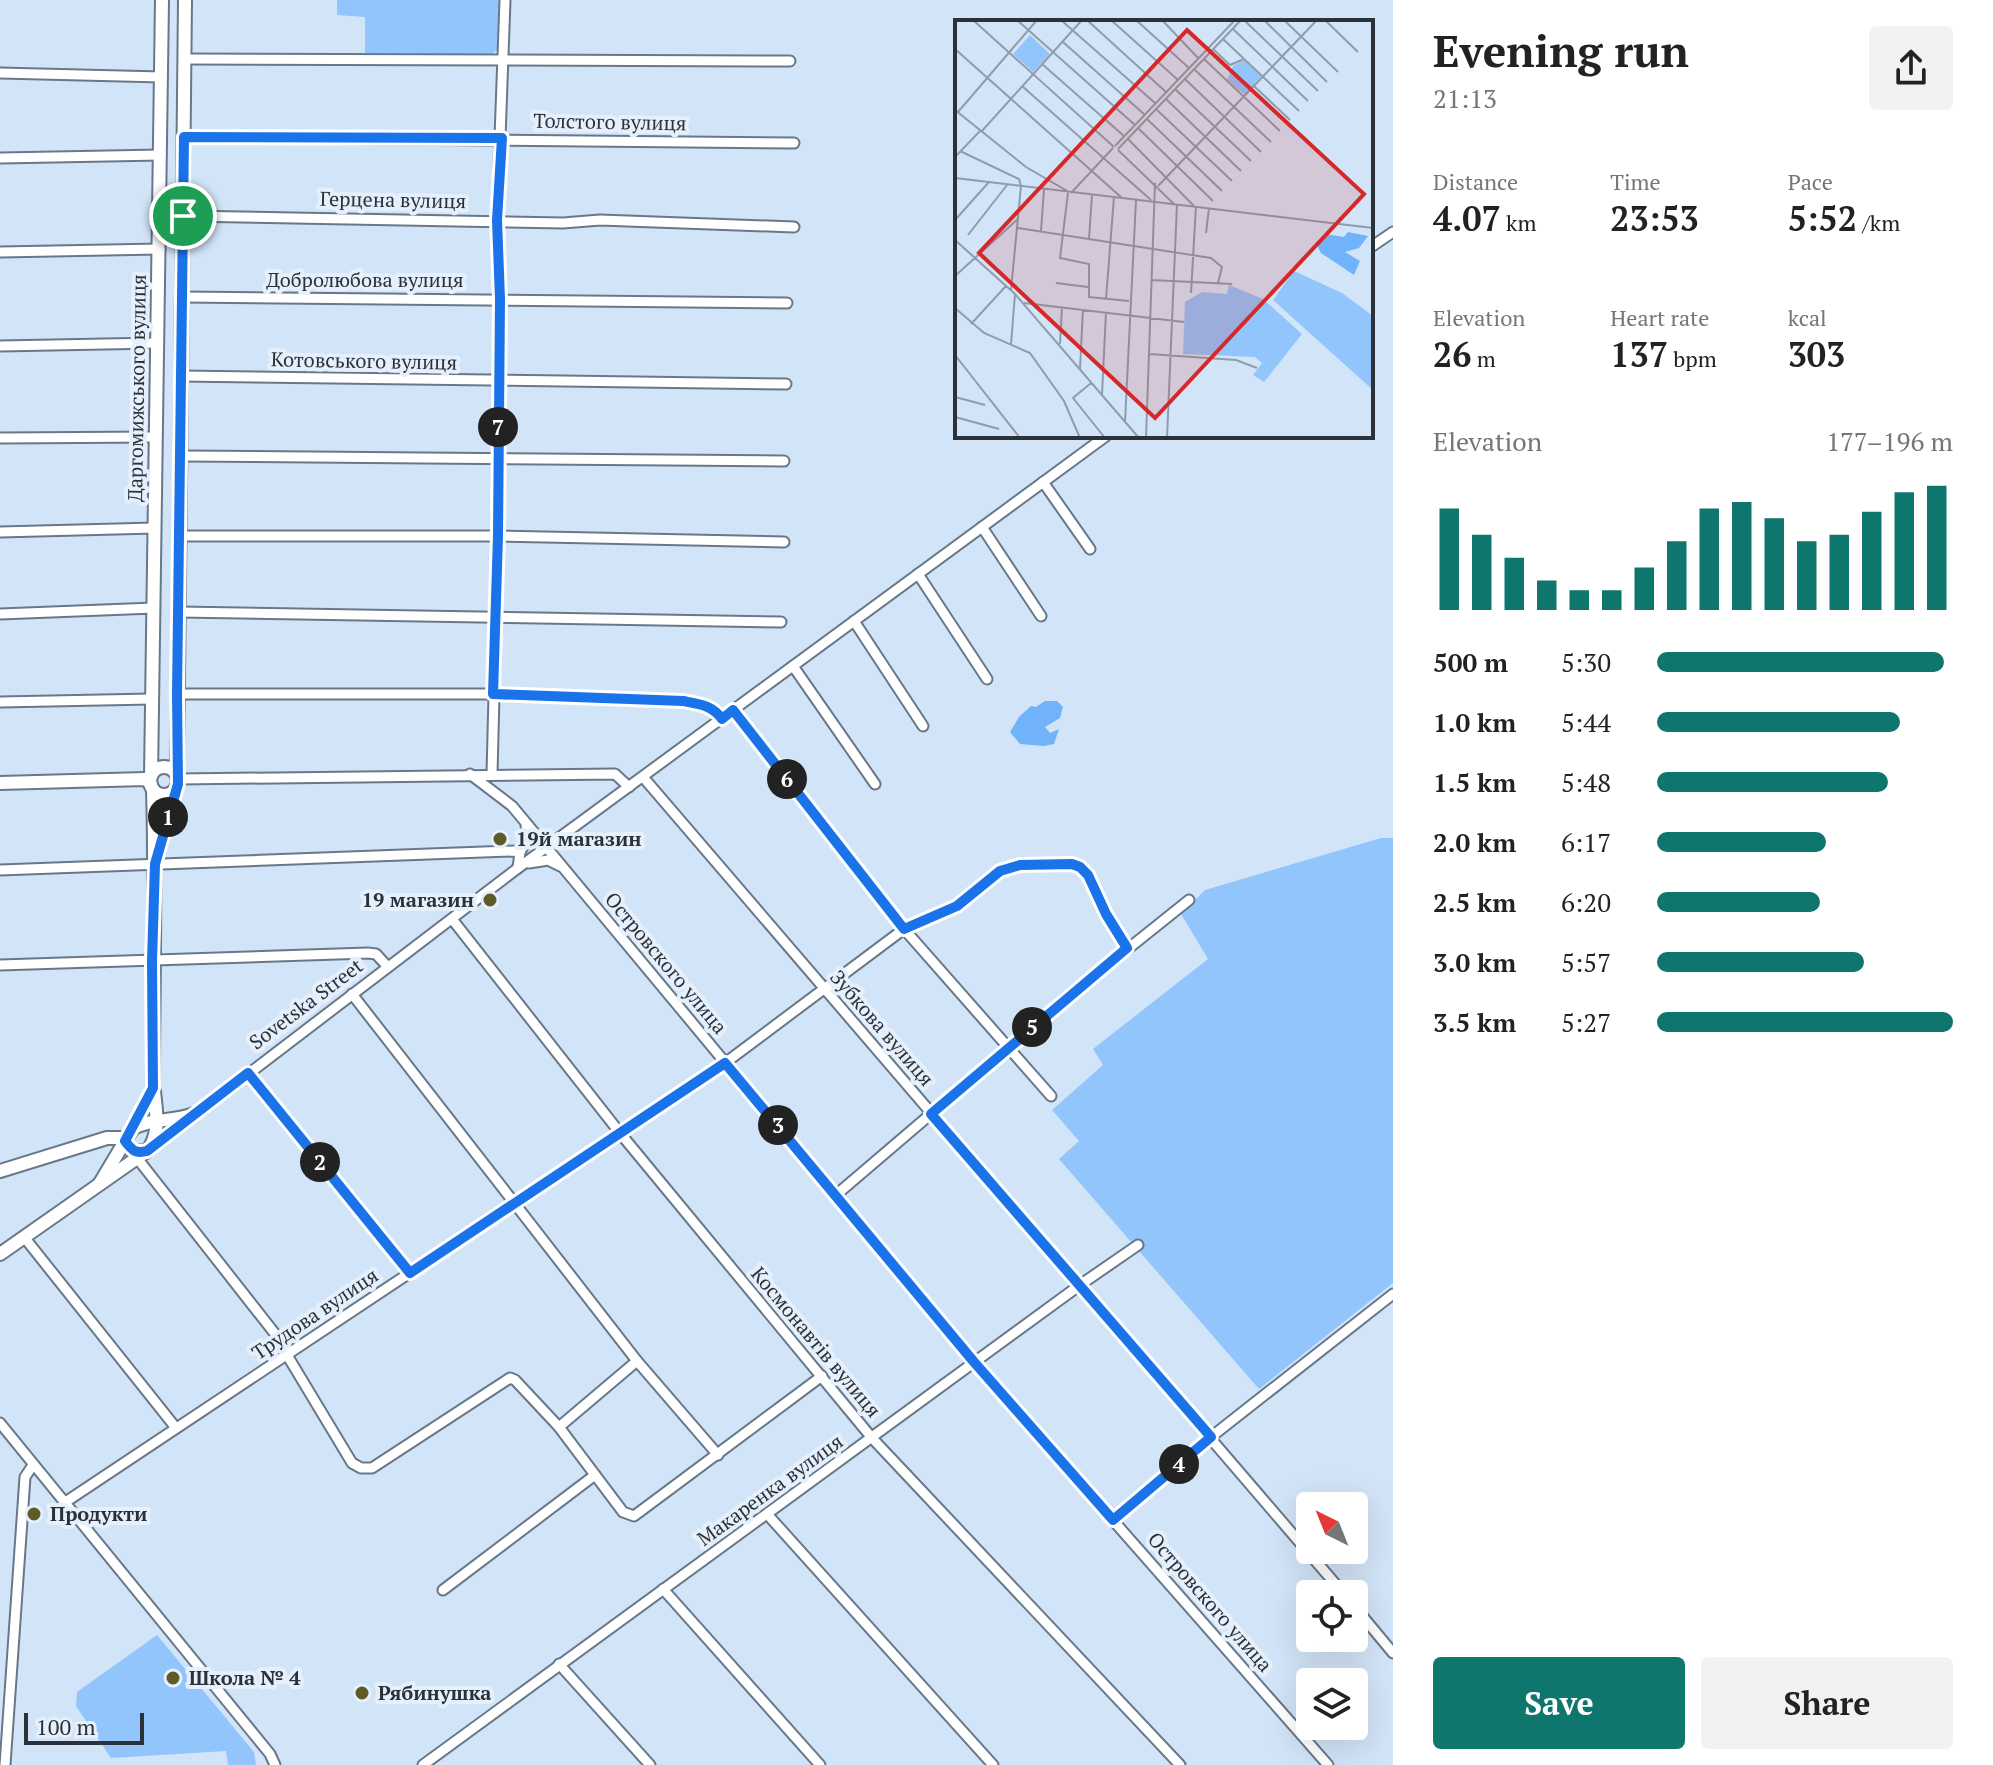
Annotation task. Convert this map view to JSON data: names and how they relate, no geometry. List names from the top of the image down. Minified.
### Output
{"streets":{"street":["Толстого вулиця","Герцена вулиця","Добролюбова вулиця","Котовського вулиця","Даргомижського вулиця","Островского улица","Sovetska Street","Зубкова вулиця","Трудова вулиця","Космонавтів вулиця","Макаренка вулиця"]},"crossings":[["Островского улица","Sovetska Street"],["Островского улица","Трудова вулиця"],["Островского улица","Макаренка вулиця"],["Sovetska Street","Зубкова вулиця"],["Sovetska Street","Космонавтів вулиця"],["Зубкова вулиця","Трудова вулиця"],["Зубкова вулиця","Макаренка вулиця"],["Трудова вулиця","Космонавтів вулиця"],["Космонавтів вулиця","Макаренка вулиця"]],"places":["19й магазин","19 магазин","Продукти","Школа № 4","Рябинушка"],"scale_bar":"100 m","north":"top left","page":{"heading":["Evening run","21:13"],"stats":[["Distance","4.07 km"],["Time","23:53"],["Pace","5:52 /km"],["Elevation","26 m"],["Heart rate","137 bpm"],["kcal","303"]],"pins":["7","6","1","5","3","2","4"],"chart":["Elevation","177–196 m"],"list":[{"name":"500 m","note":"5:30"},{"name":"1.0 km","note":"5:44"},{"name":"1.5 km","note":"5:48"},{"name":"2.0 km","note":"6:17"},{"name":"2.5 km","note":"6:20"},{"name":"3.0 km","note":"5:57"},{"name":"3.5 km","note":"5:27"}],"buttons":["Save","Share"],"scale":"100 m"}}
